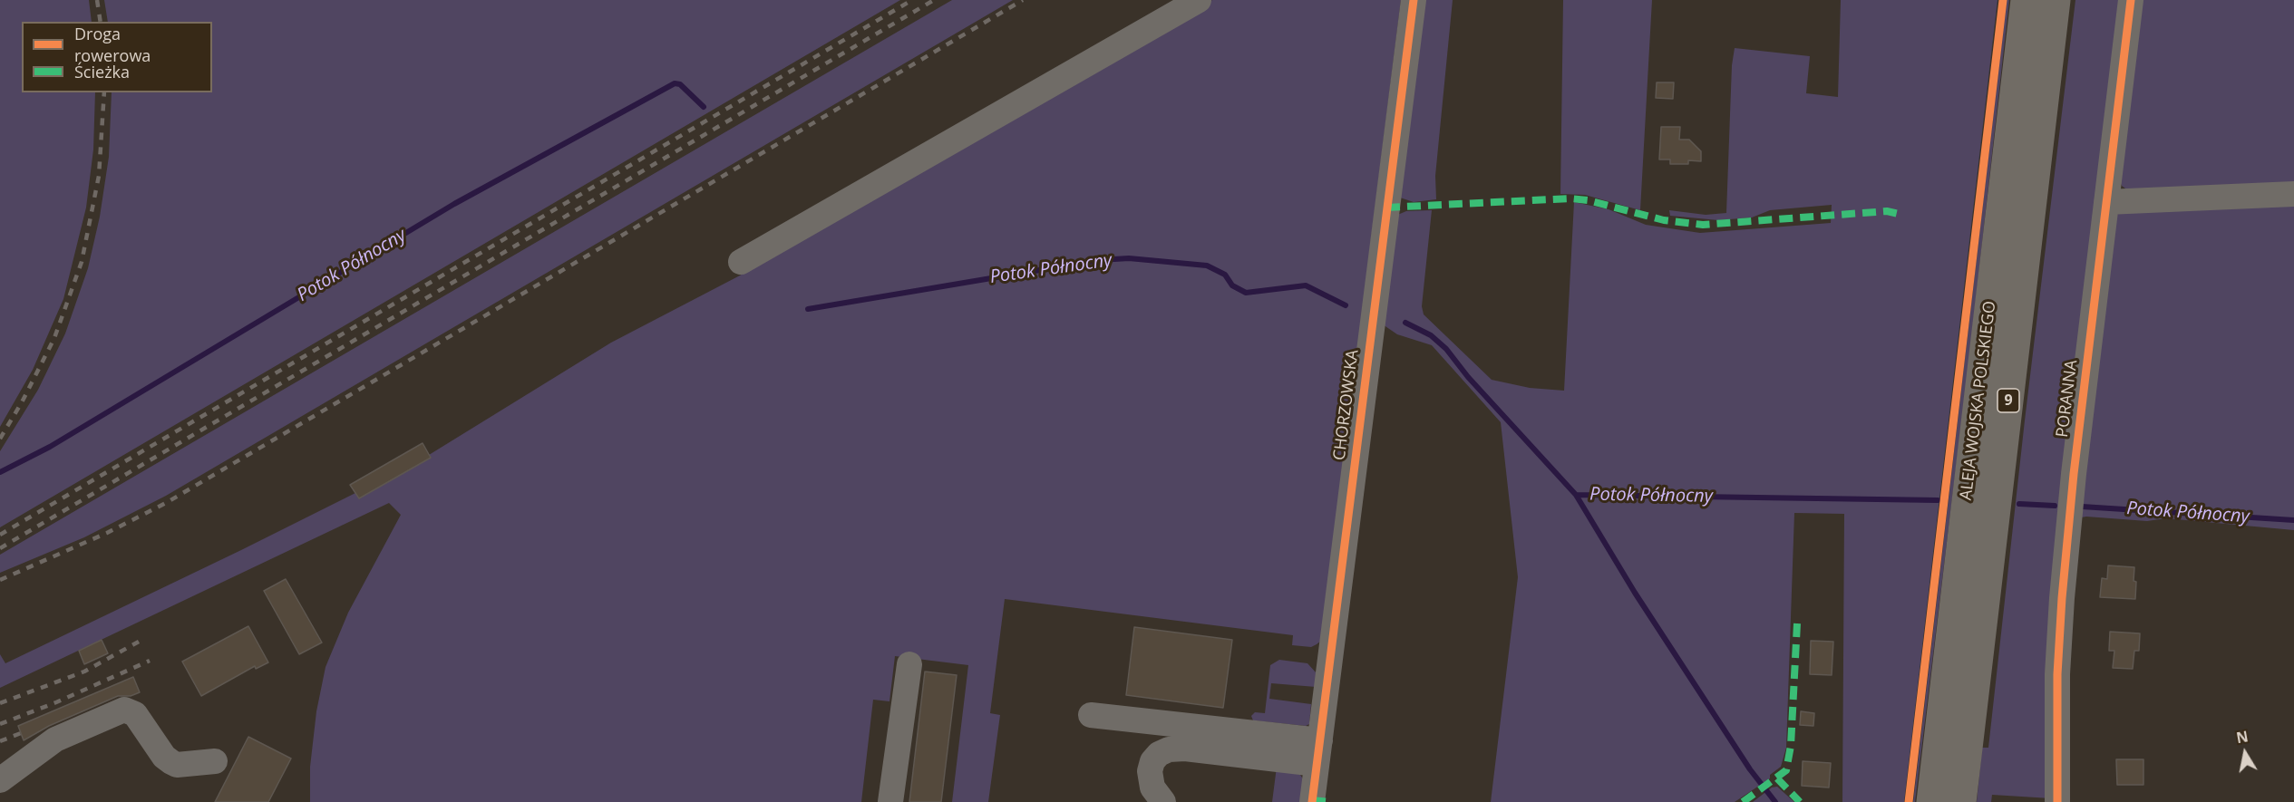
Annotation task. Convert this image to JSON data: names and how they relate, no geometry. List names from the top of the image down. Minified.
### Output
{"streets":{"main road":["ALEJA WOJSKA POLSKIEGO","9"],"street":["PORANNA","CHORZOWSKA"]},"water":["Potok Północny"],"legend":["Droga rowerowa","Ścieżka"],"north":"top"}
